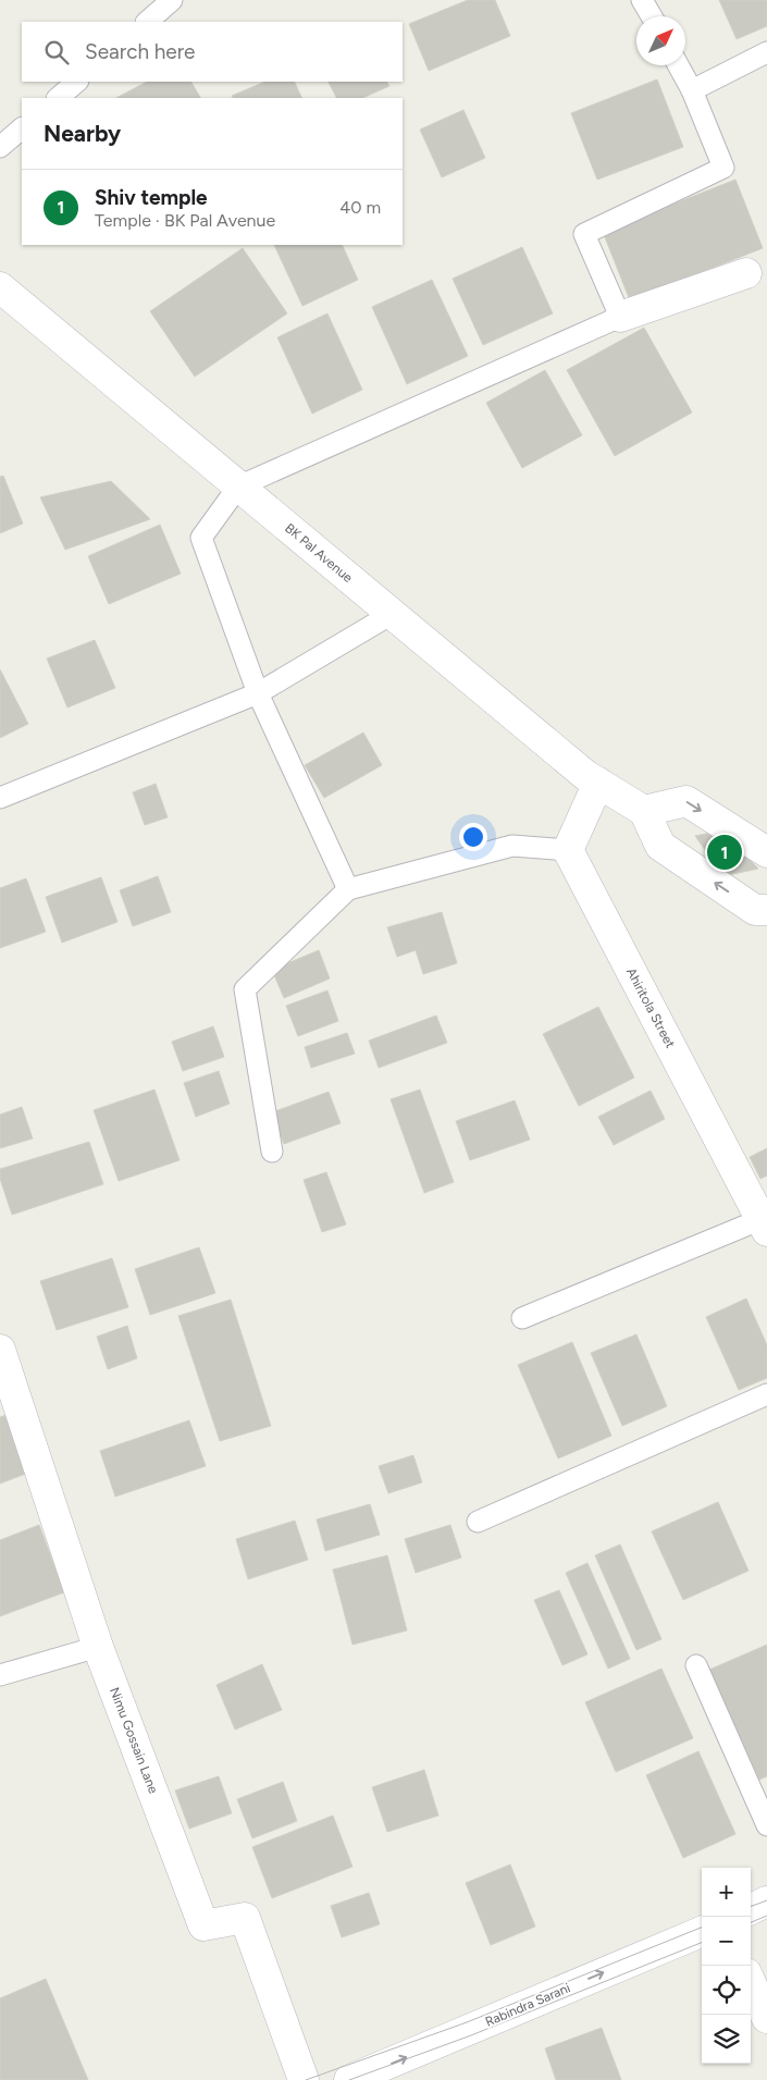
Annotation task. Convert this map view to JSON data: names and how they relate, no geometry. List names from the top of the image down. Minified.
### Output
{"streets":{"main road":["BK Pal Avenue","Ahiritola Street","Nimu Gossain Lane","Rabindra Sarani"]},"one_way":["Rabindra Sarani"],"north":"top right","page":{"search":"Search here","heading":"Nearby","list":[{"mark":"1","name":"Shiv temple","note":"Temple · BK Pal Avenue","value":"40 m"}],"pins":"1","map_buttons":["+","−"]}}
